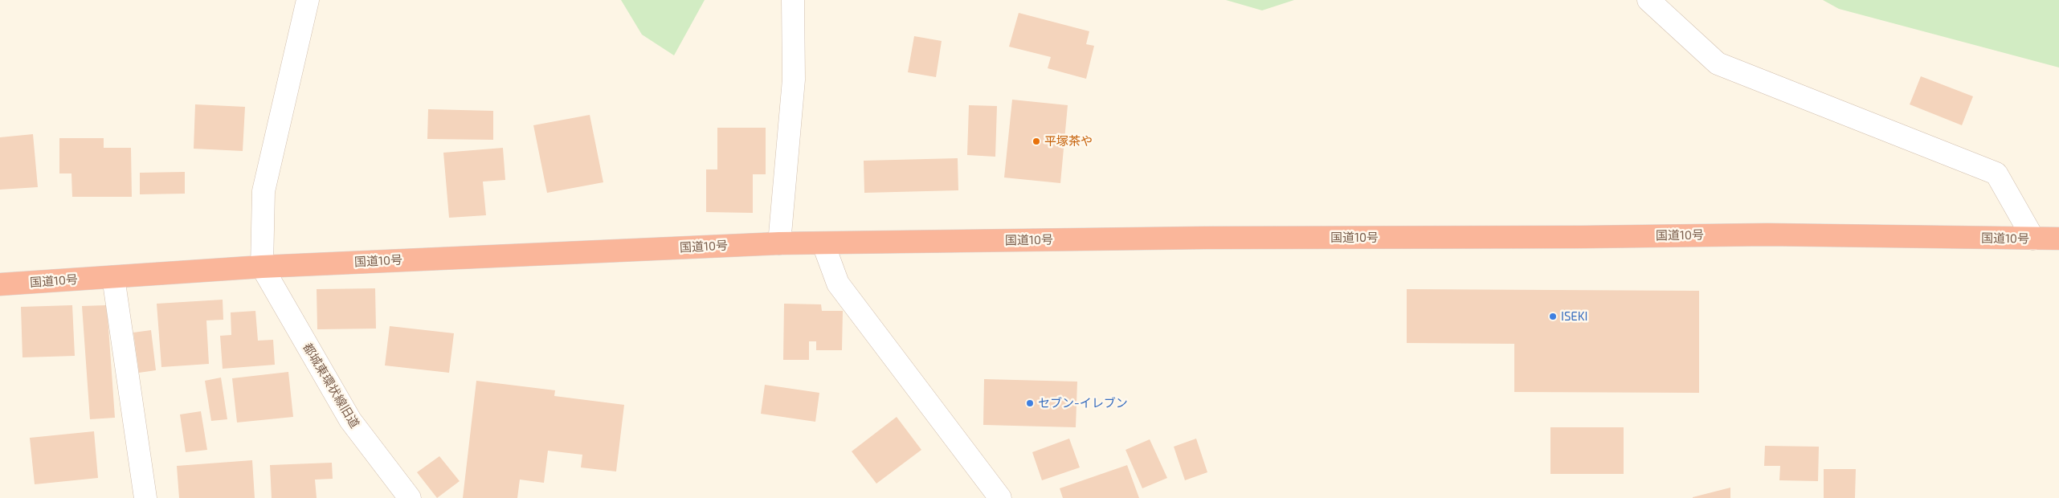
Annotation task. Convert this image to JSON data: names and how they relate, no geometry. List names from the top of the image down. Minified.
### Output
{"streets":{"highway":["国道10号"],"street":["都城東環状線旧道"]},"crossings":[["国道10号","都城東環状線旧道"]],"places":["平塚茶や","ISEKI","セブン-イレブン"]}
